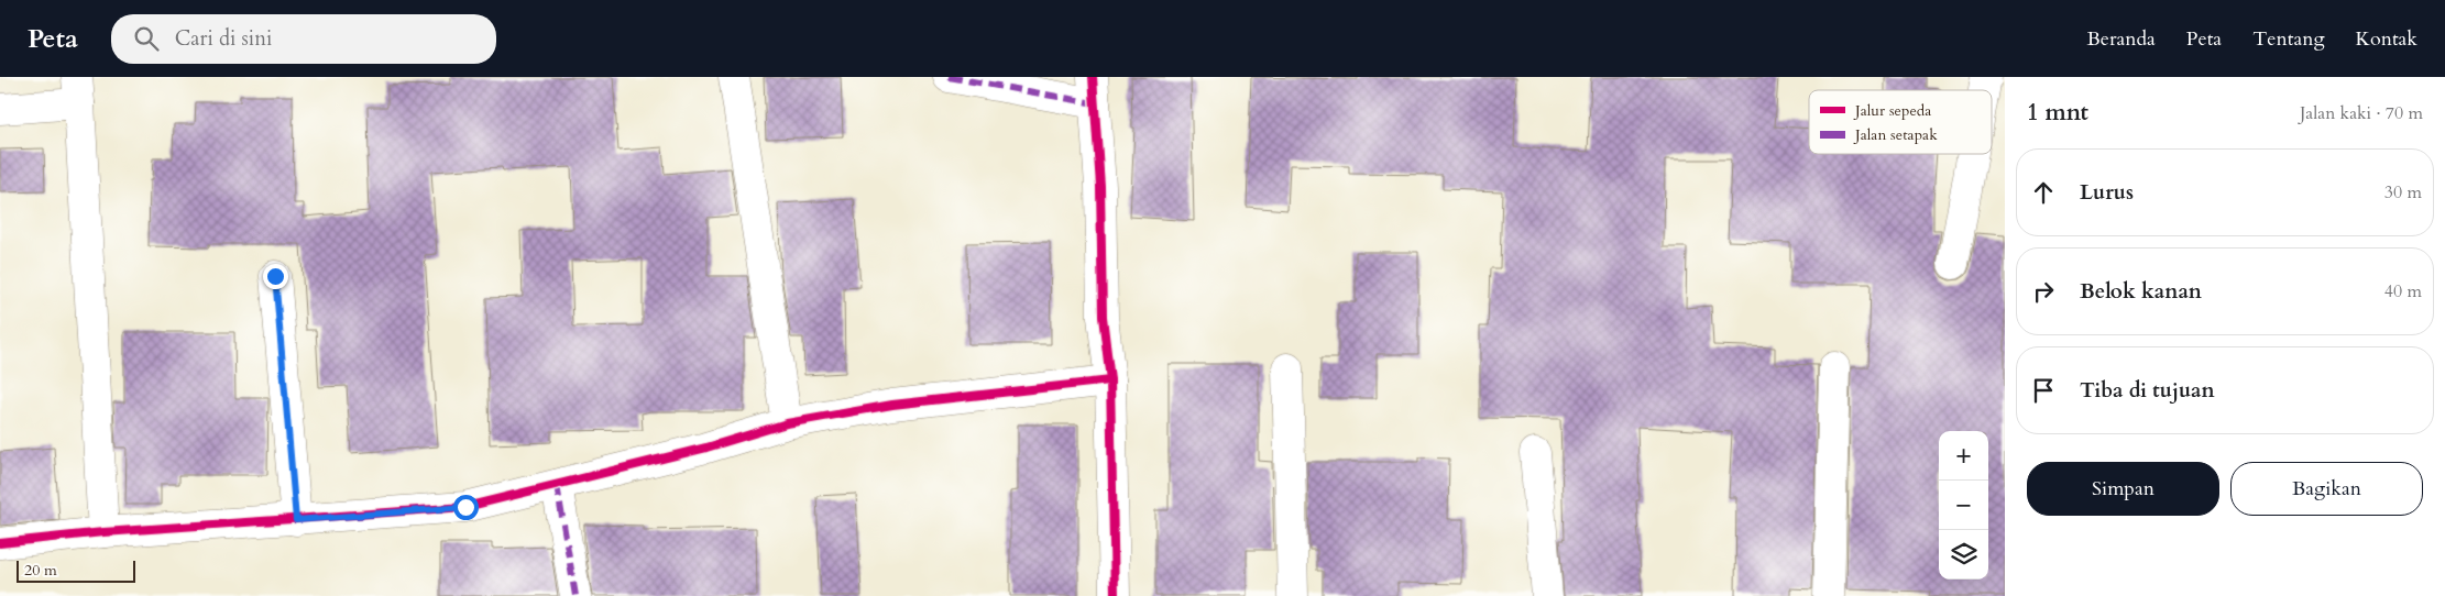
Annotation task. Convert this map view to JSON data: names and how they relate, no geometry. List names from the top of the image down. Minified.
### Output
{"legend":["Jalur sepeda","Jalan setapak"],"scale_bar":"20 m","page":{"header":"Peta","search":"Cari di sini","nav":["Beranda","Peta","Tentang","Kontak"],"heading":["1 mnt","Jalan kaki · 70 m"],"list":[["Lurus","30 m"],["Belok kanan","40 m"],"Tiba di tujuan"],"map_buttons":["+","−"],"buttons":["Simpan","Bagikan"],"scale":"20 m"}}
